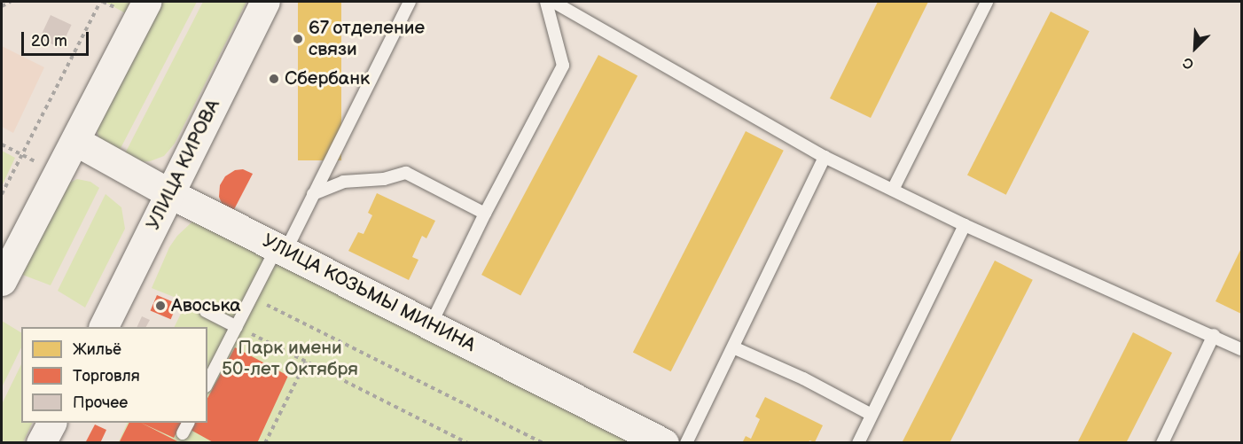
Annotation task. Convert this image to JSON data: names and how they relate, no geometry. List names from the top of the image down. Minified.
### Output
{"streets":{"main road":["УЛИЦА КИРОВА","УЛИЦА КОЗЬМЫ МИНИНА"]},"crossings":[["УЛИЦА КИРОВА","УЛИЦА КОЗЬМЫ МИНИНА"]],"parks":["Парк имени 50-лет Октября"],"places":["67 отделение связи","Сбербанк","Авоська"],"legend":["Жильё","Торговля","Прочее"],"scale_bar":"20 m","north":"bottom left"}
